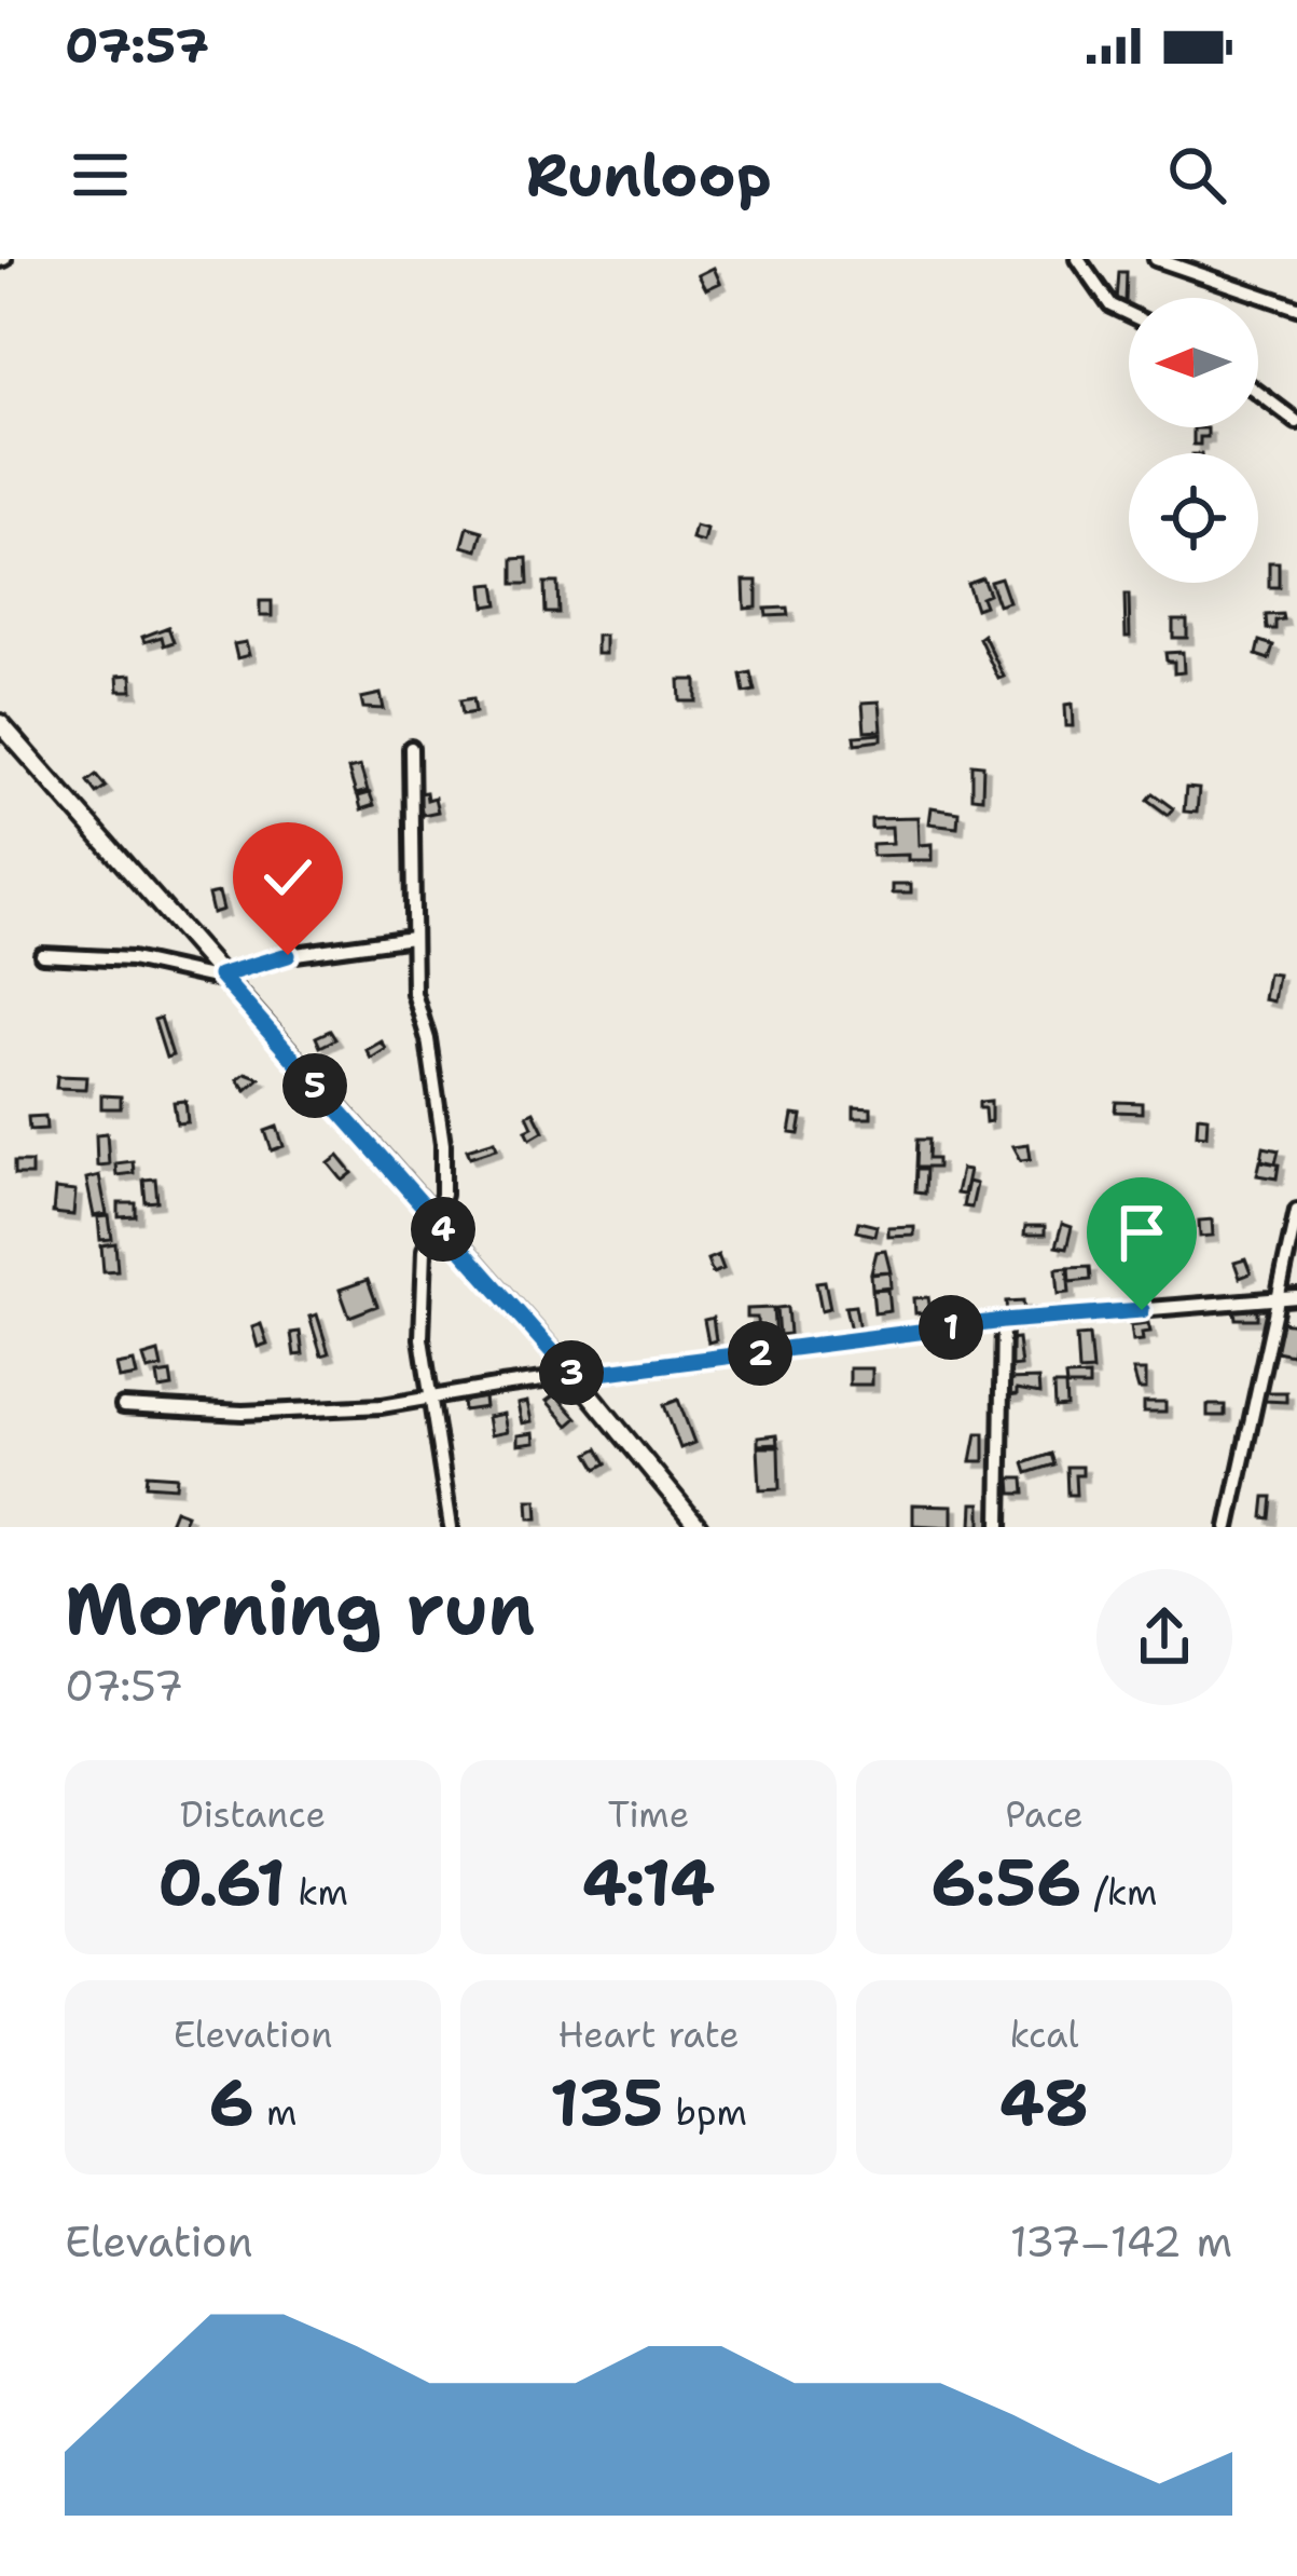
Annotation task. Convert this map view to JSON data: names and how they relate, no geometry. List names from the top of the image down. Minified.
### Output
{"north":"left","page":{"status":"07:57","header":"Runloop","pins":["5","4","1","2","3"],"heading":["Morning run","07:57"],"stats":[["Distance","0.61 km"],["Time","4:14"],["Pace","6:56 /km"],["Elevation","6 m"],["Heart rate","135 bpm"],["kcal","48"]],"chart":["Elevation","137–142 m"]}}
